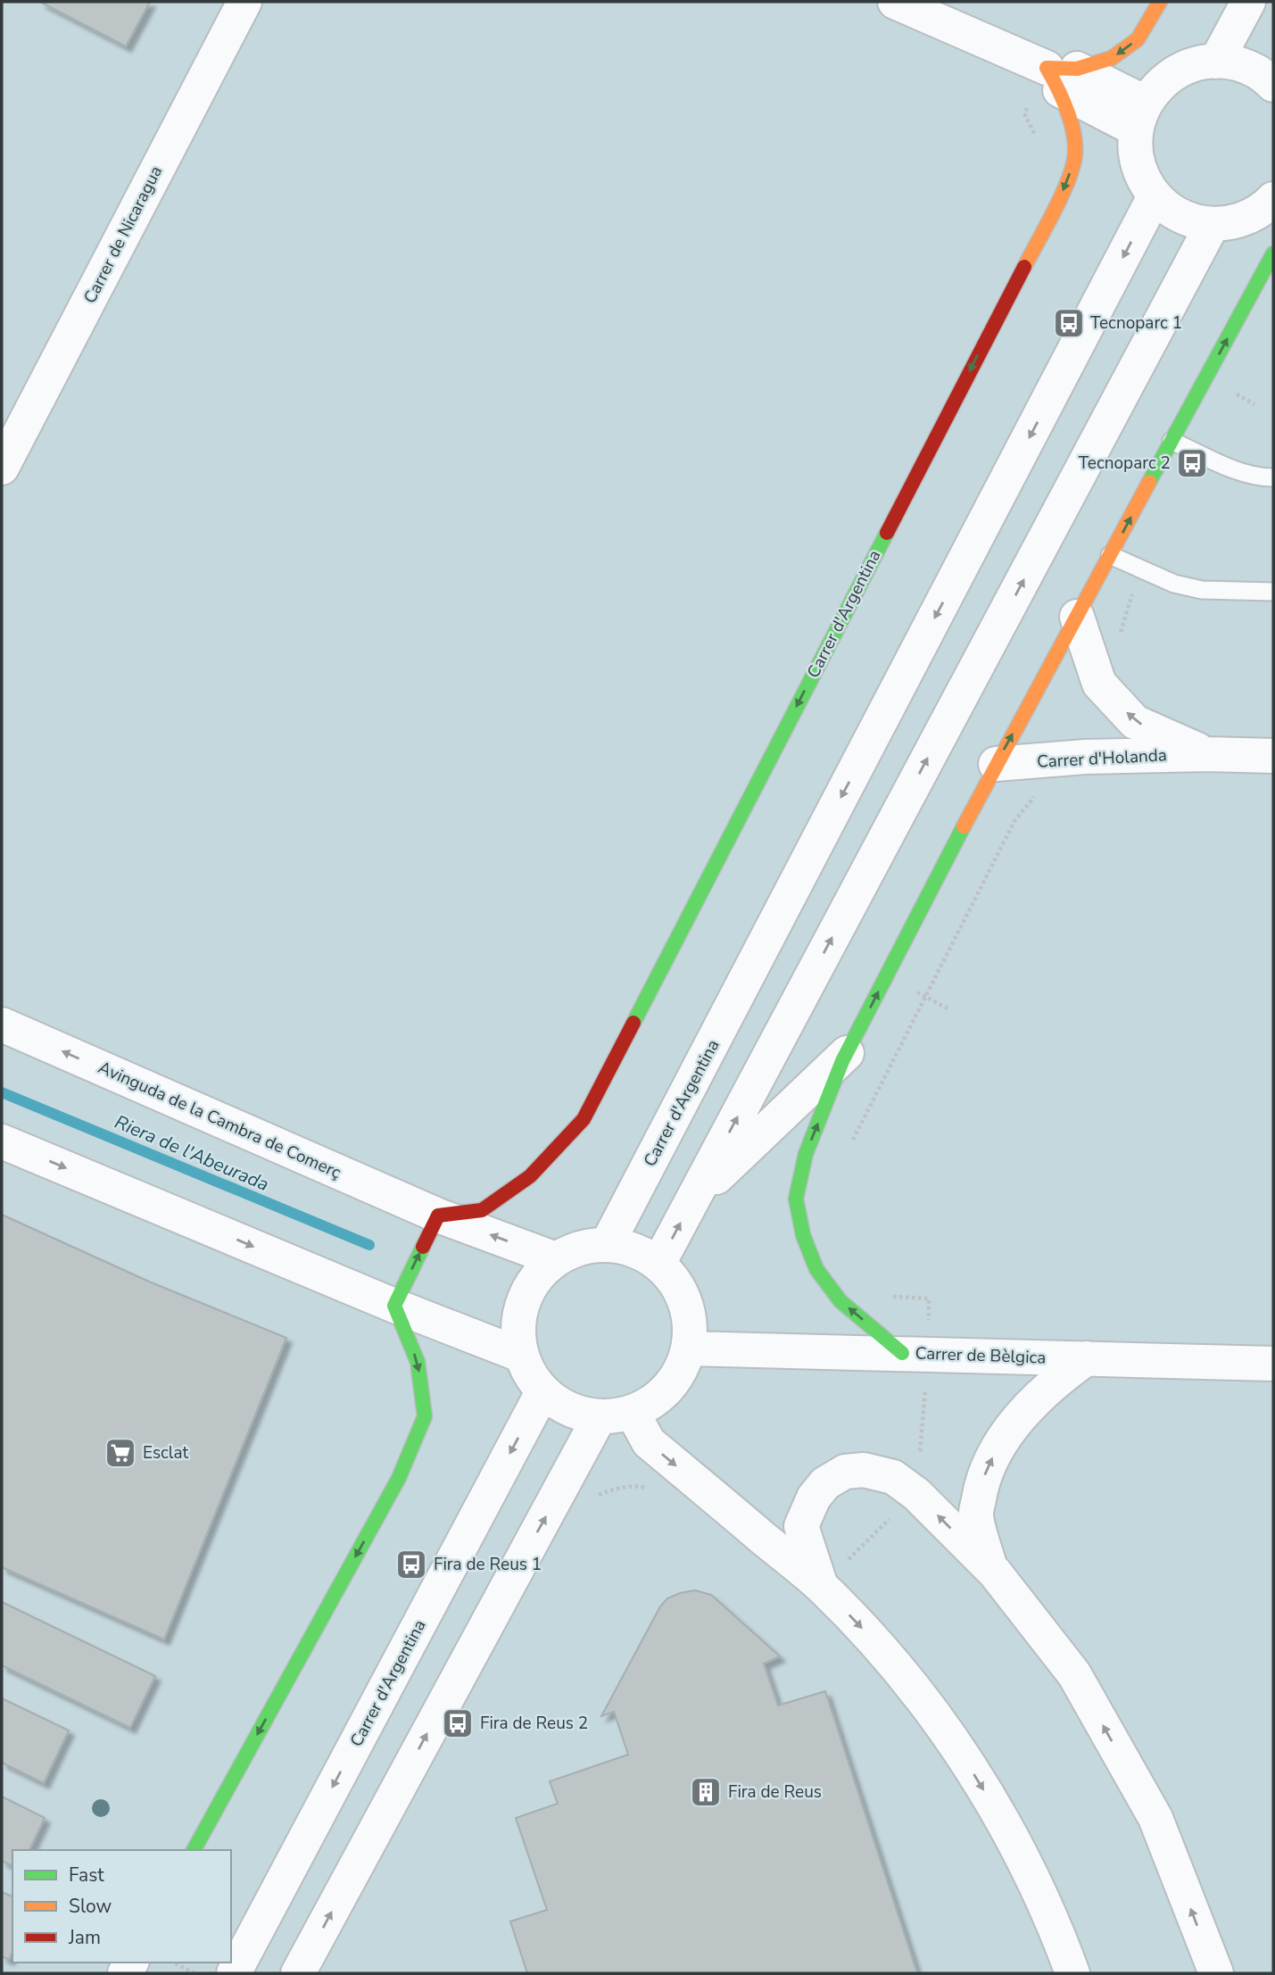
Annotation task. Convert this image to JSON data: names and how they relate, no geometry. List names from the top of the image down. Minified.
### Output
{"streets":{"street":["Carrer de Nicaragua","Carrer d'Argentina","Carrer d'Holanda","Avinguda de la Cambra de Comerç","Carrer de Bèlgica"]},"crossings":[["Carrer d'Argentina","Avinguda de la Cambra de Comerç"],["Carrer d'Argentina","Carrer de Bèlgica"],["Avinguda de la Cambra de Comerç","Carrer de Bèlgica"]],"one_way":["Carrer d'Holanda"],"water":["Riera de l'Abeurada"],"places":{"bus stop":["Tecnoparc 1","Tecnoparc 2","Fira de Reus 1","Fira de Reus 2"],"supermarket":["Esclat"],"building":["Fira de Reus"]},"legend":["Fast","Slow","Jam"]}
